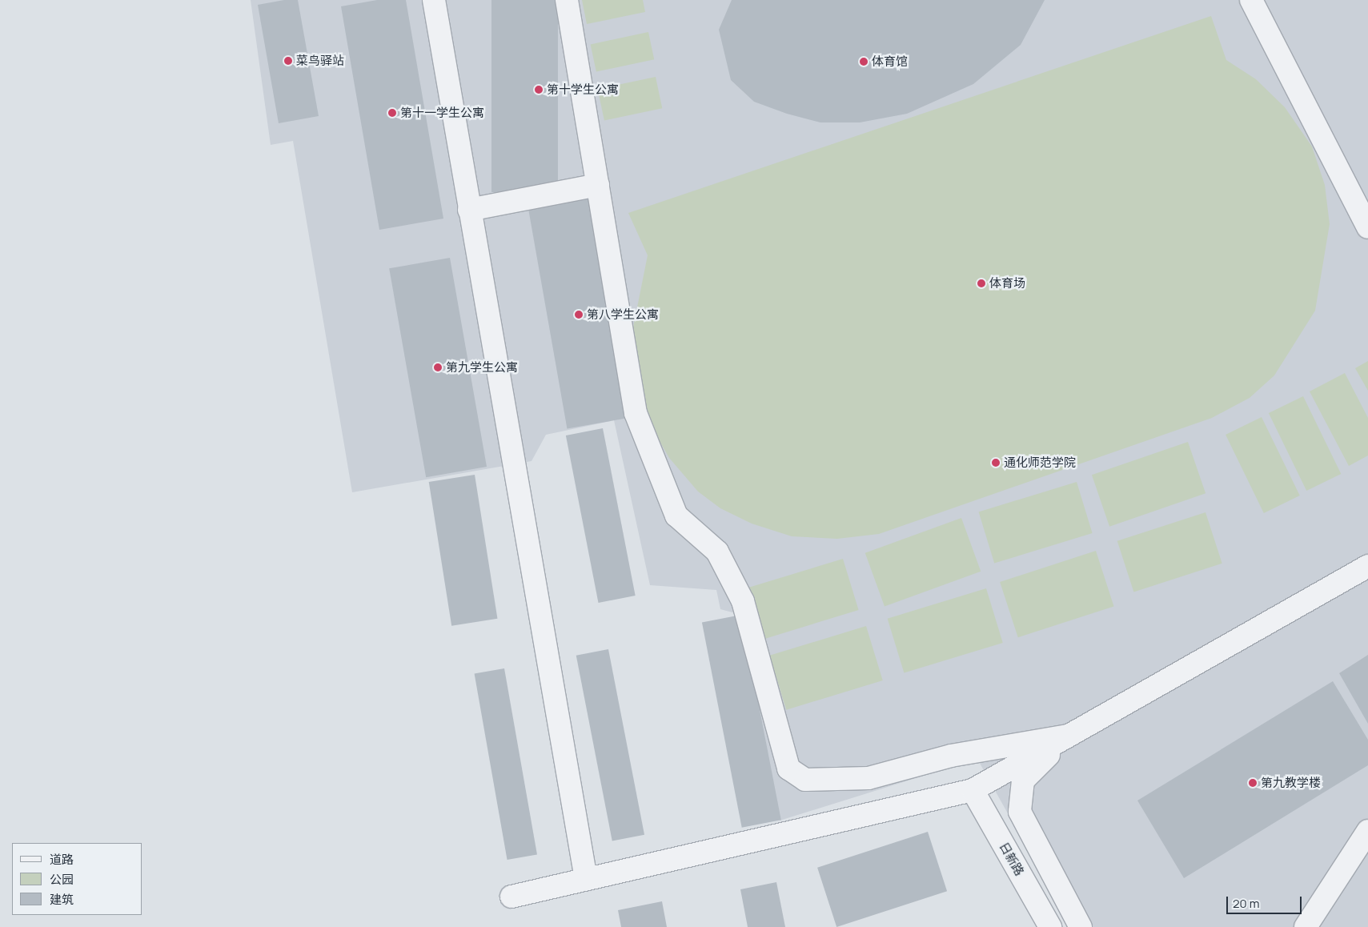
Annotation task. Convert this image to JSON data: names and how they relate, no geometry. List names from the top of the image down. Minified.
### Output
{"streets":{"street":["日新路"]},"places":["菜鸟驿站","体育馆","第十学生公寓","第十一学生公寓","体育场","第八学生公寓","第九学生公寓","通化师范学院","第九教学楼"],"legend":["道路","公园","建筑"],"scale_bar":"20 m"}
